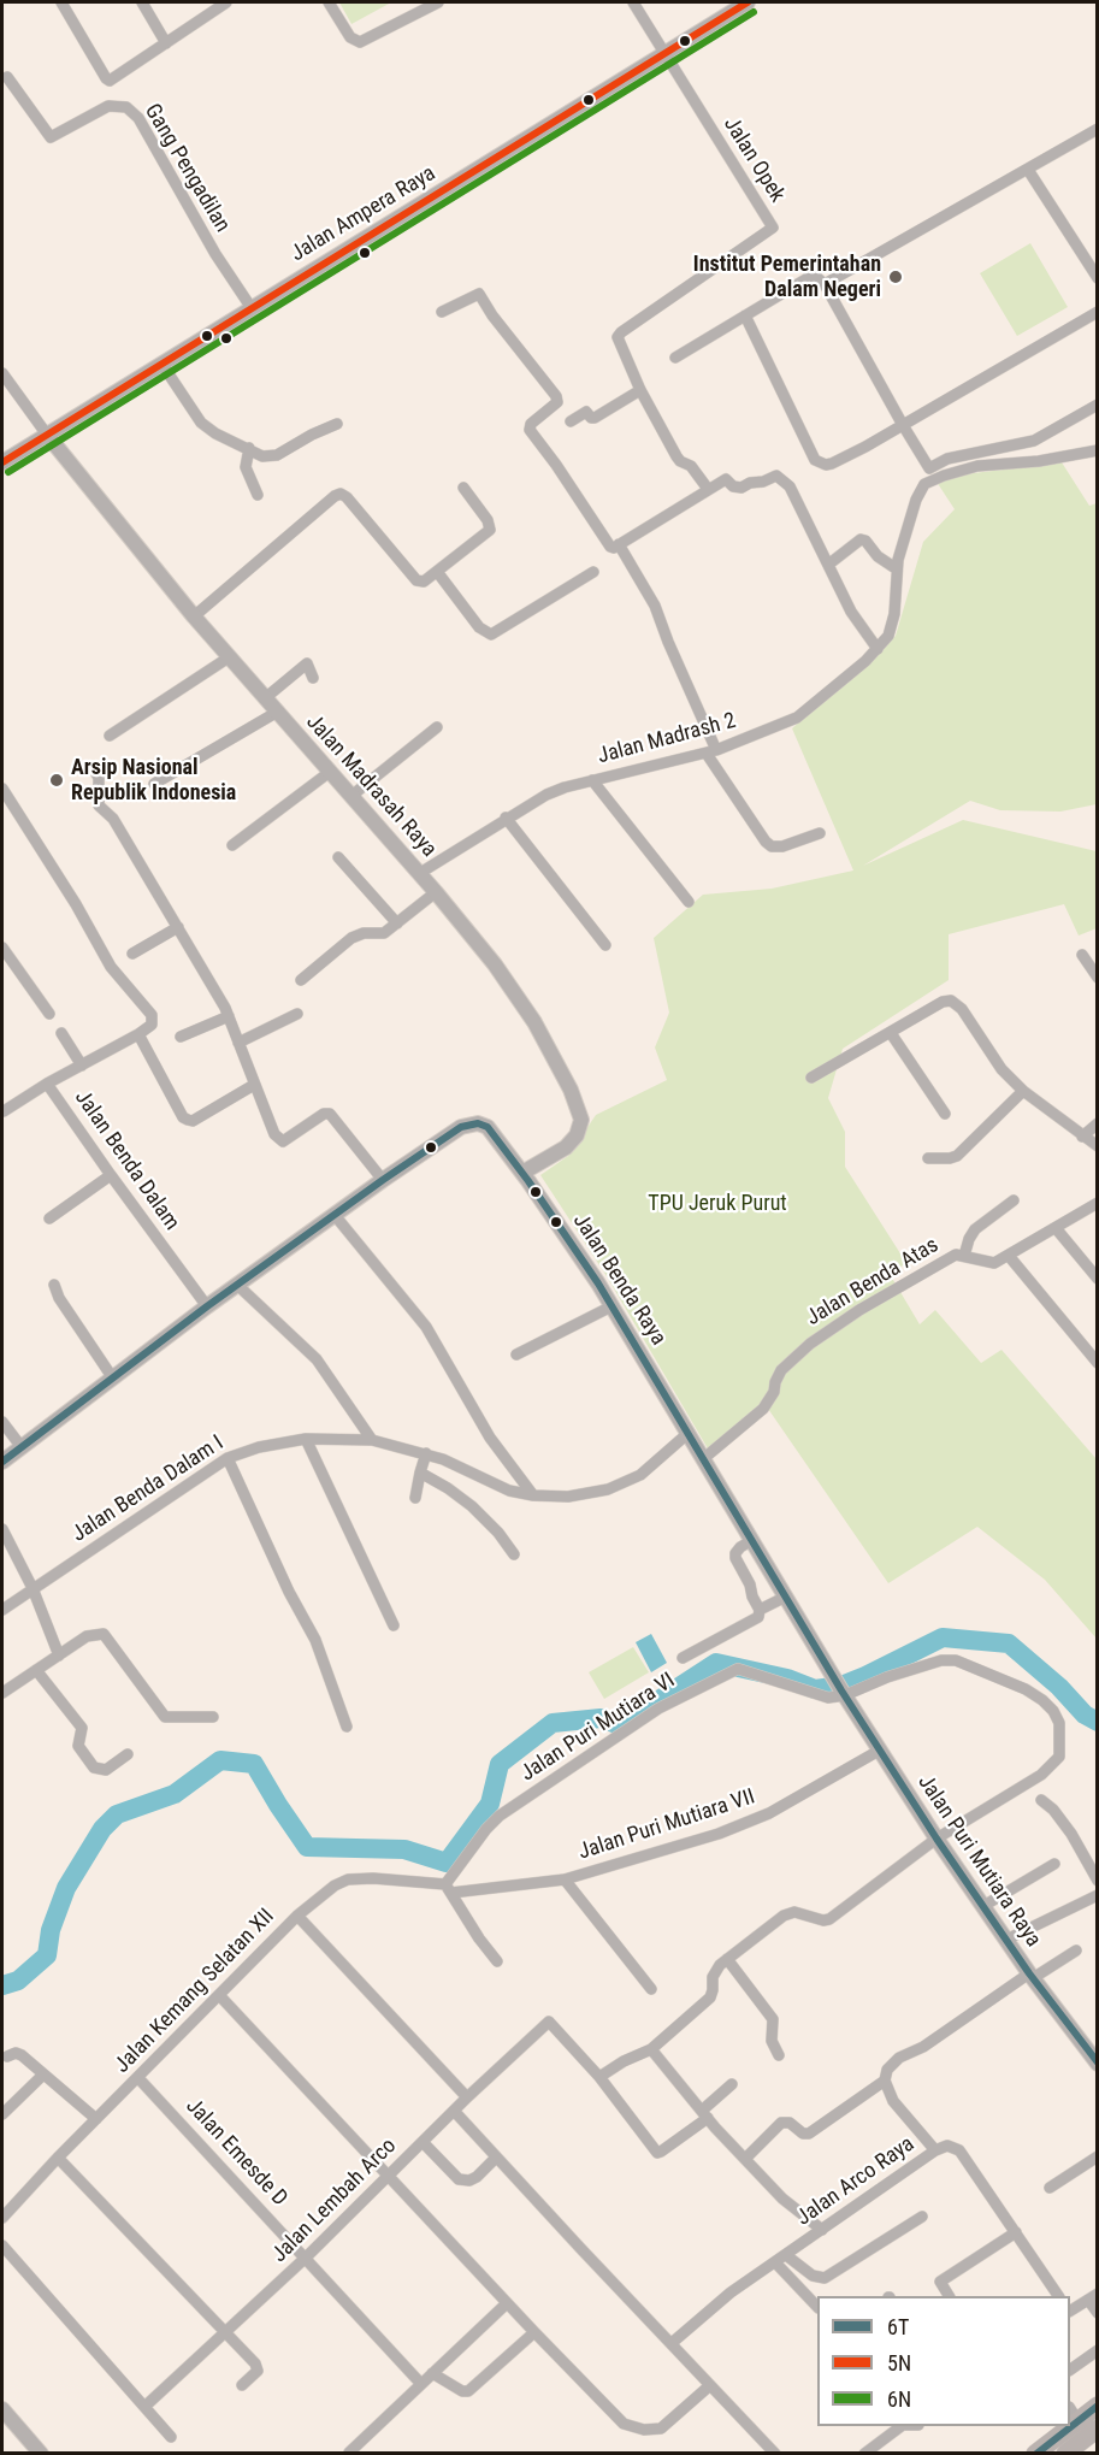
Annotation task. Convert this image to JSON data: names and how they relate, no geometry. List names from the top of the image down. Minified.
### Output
{"streets":{"street":["Jalan Opek","Gang Pengadilan","Jalan Ampera Raya","Jalan Madrash 2","Jalan Madrasah Raya","Jalan Benda Dalam","Jalan Benda Raya","Jalan Benda Atas","Jalan Benda Dalam I","Jalan Puri Mutiara VI","Jalan Puri Mutiara VII","Jalan Puri Mutiara Raya","Jalan Kemang Selatan XII","Jalan Emesde D","Jalan Arco Raya","Jalan Lembah Arco"]},"crossings":[["Jalan Opek","Jalan Ampera Raya"],["Gang Pengadilan","Jalan Ampera Raya"],["Jalan Ampera Raya","Jalan Madrasah Raya"],["Jalan Madrash 2","Jalan Madrasah Raya"],["Jalan Madrasah Raya","Jalan Benda Raya"],["Jalan Benda Dalam","Jalan Benda Raya"],["Jalan Benda Raya","Jalan Benda Atas"],["Jalan Benda Raya","Jalan Benda Dalam I"],["Jalan Benda Raya","Jalan Puri Mutiara VI"],["Jalan Benda Raya","Jalan Puri Mutiara Raya"],["Jalan Puri Mutiara VI","Jalan Puri Mutiara VII"],["Jalan Puri Mutiara VI","Jalan Puri Mutiara Raya"],["Jalan Puri Mutiara VI","Jalan Kemang Selatan XII"],["Jalan Puri Mutiara VII","Jalan Puri Mutiara Raya"],["Jalan Puri Mutiara VII","Jalan Kemang Selatan XII"],["Jalan Kemang Selatan XII","Jalan Emesde D"],["Jalan Emesde D","Jalan Lembah Arco"]],"parks":["TPU Jeruk Purut"],"places":["Institut Pemerintahan Dalam Negeri","Arsip Nasional Republik Indonesia"],"lines":["transit line 5N","transit line 6N","transit line 6T"],"legend":["6T","5N","6N"]}
